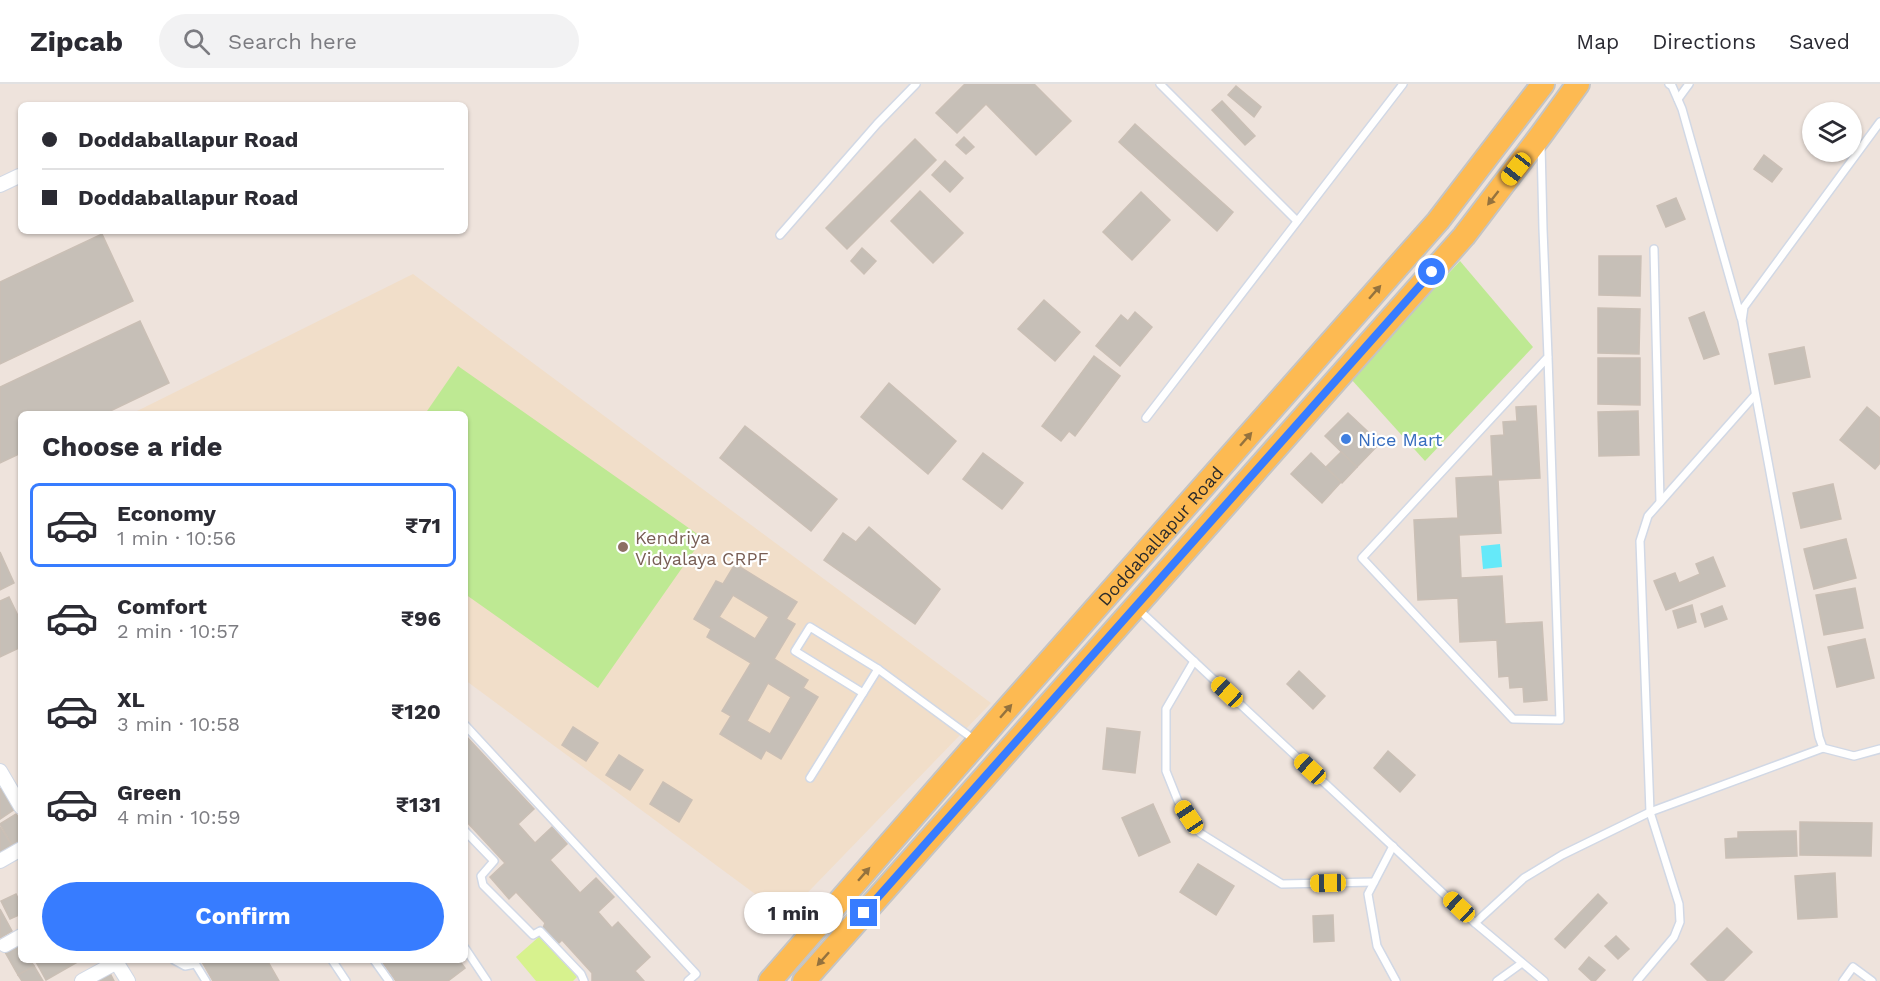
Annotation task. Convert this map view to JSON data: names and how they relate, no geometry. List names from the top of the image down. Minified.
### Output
{"streets":{"main road":["Doddaballapur Road"]},"places":["Nice Mart","Kendriya Vidyalaya CRPF"],"page":{"header":"Zipcab","search":"Search here","nav":["Map","Directions","Saved"],"banner":["Doddaballapur Road","Doddaballapur Road"],"heading":"Choose a ride","list":[{"name":"Economy","note":"1 min · 10:56","value":"₹71"},{"name":"Comfort","note":"2 min · 10:57","value":"₹96"},{"name":"XL","note":"3 min · 10:58","value":"₹120"},{"name":"Green","note":"4 min · 10:59","value":"₹131"}],"buttons":"Confirm","bubble":"1 min"}}
